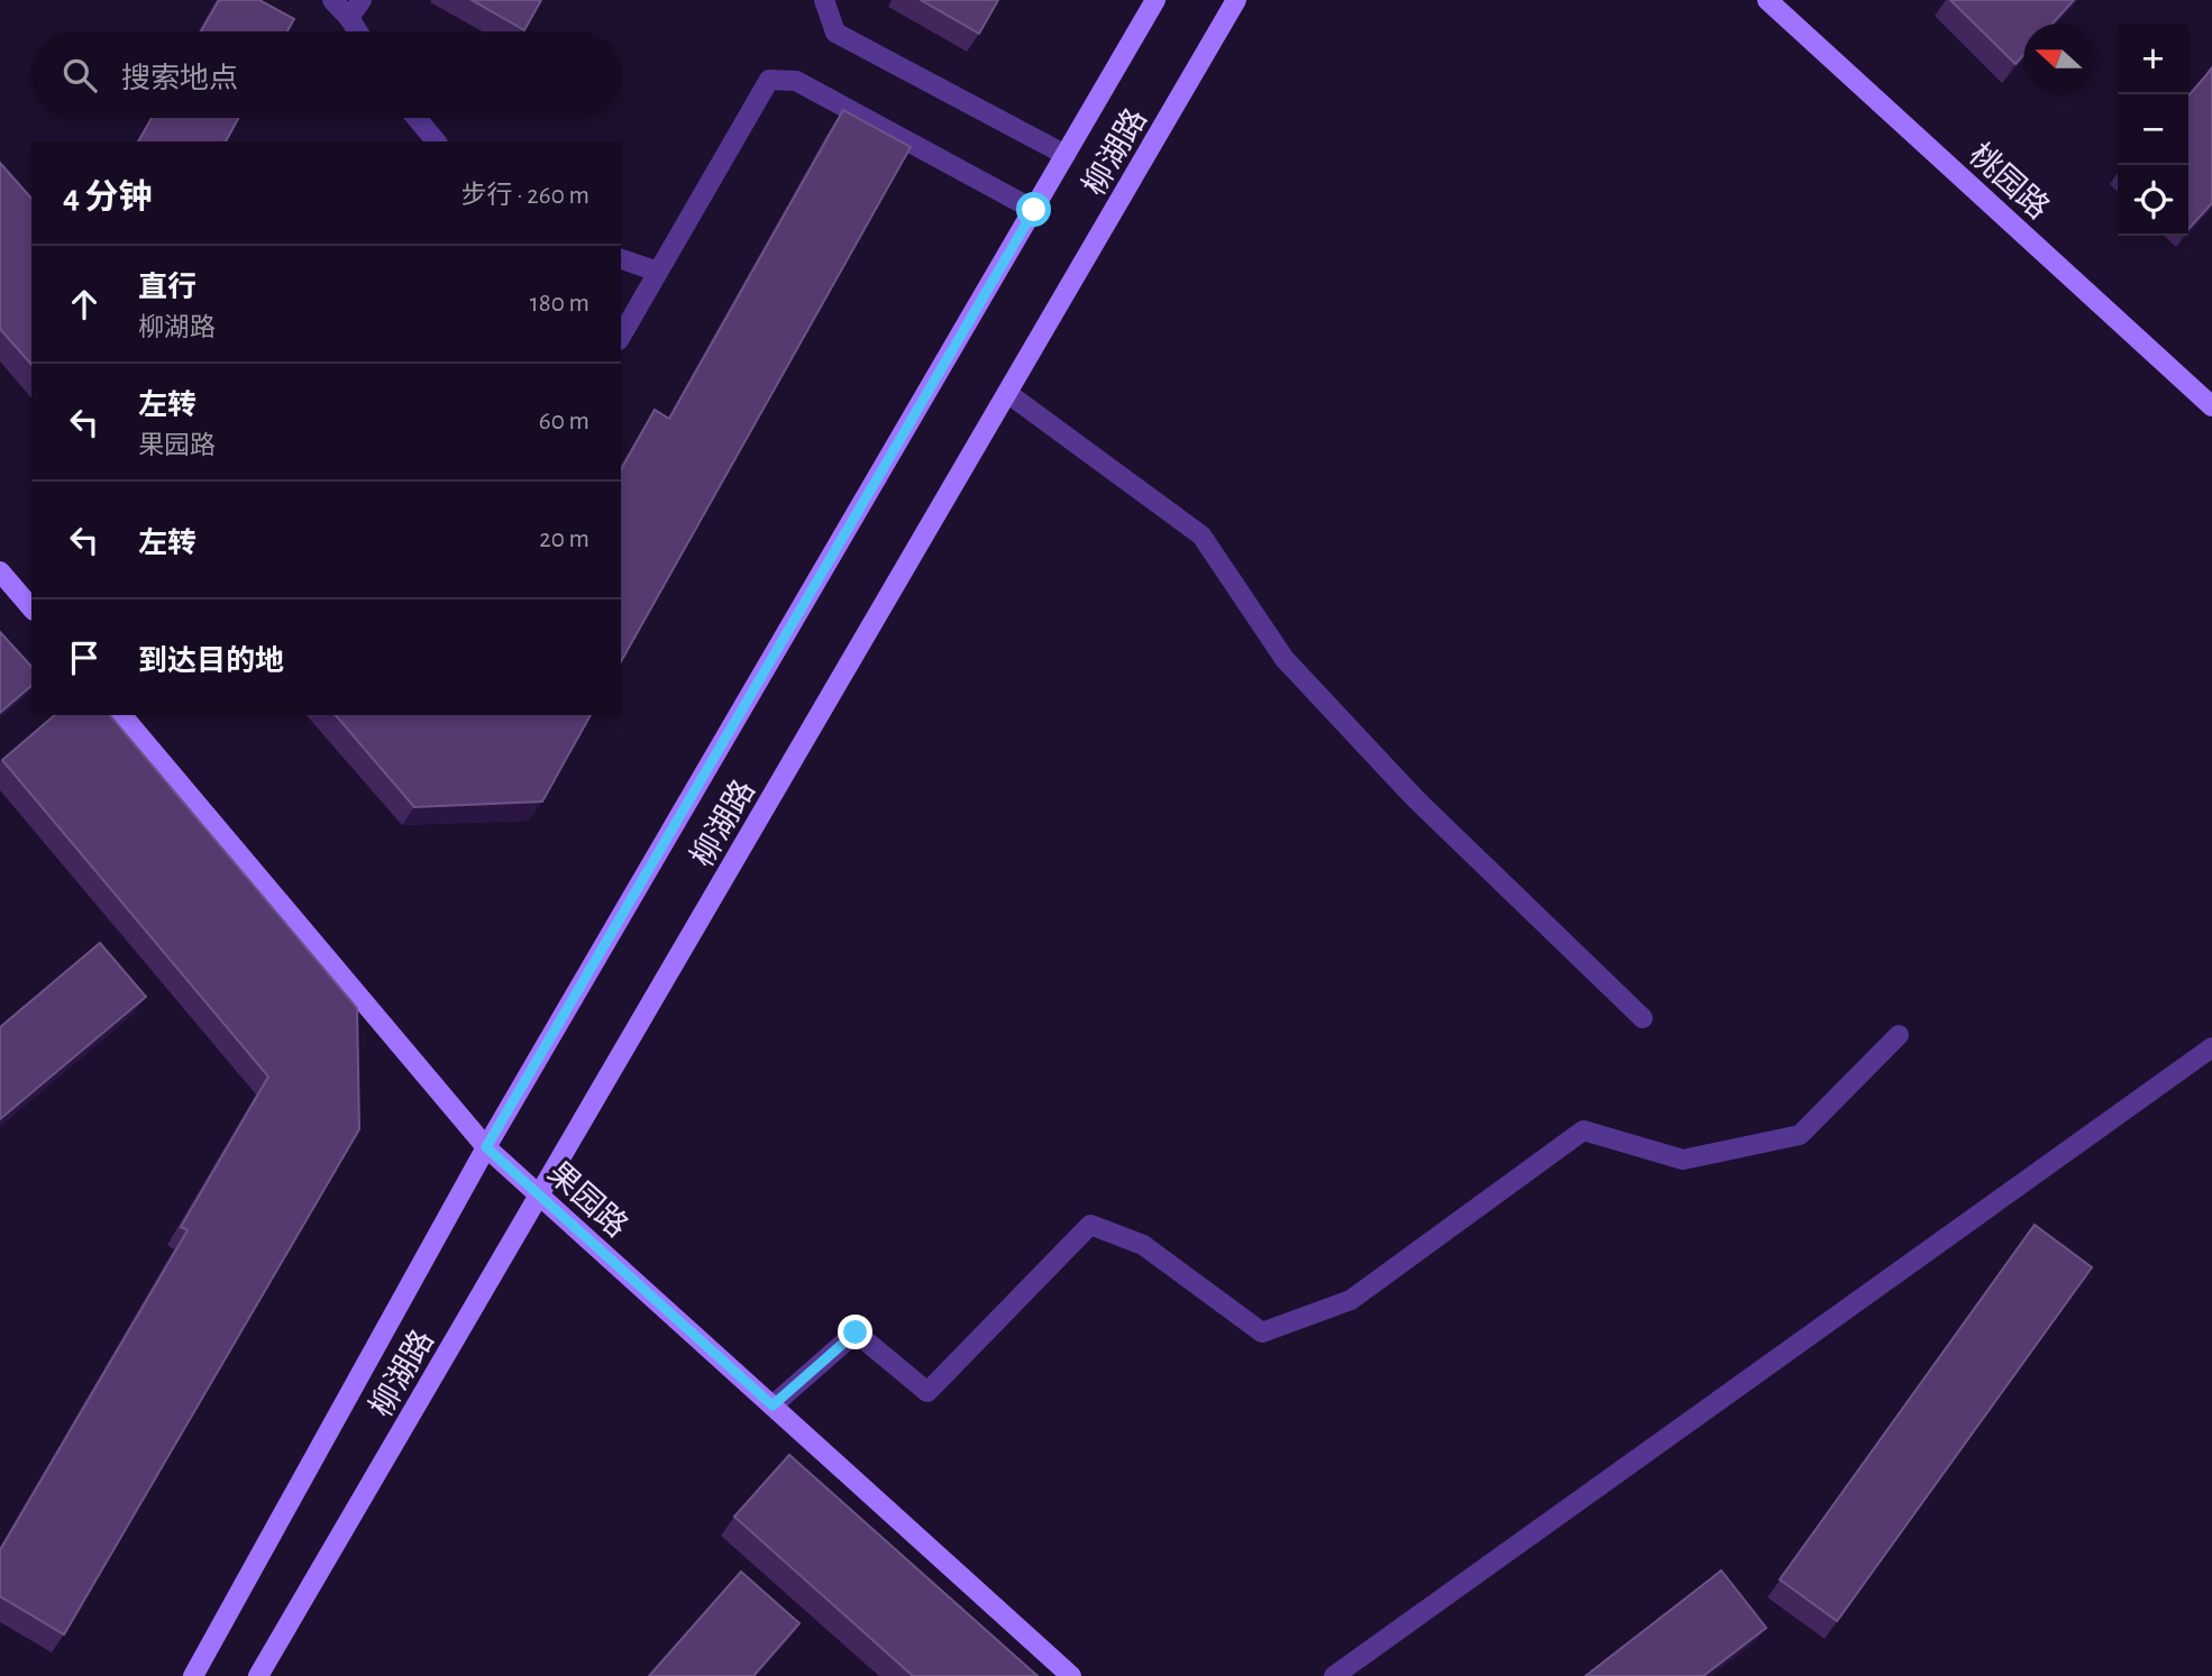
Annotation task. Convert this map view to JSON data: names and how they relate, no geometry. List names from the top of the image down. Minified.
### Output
{"streets":{"main road":["柳湖路","桃园路","果园路"]},"crossings":[["柳湖路","果园路"]],"north":"left","page":{"map_buttons":["+","−"],"search":"搜索地点","heading":["4 分钟","步行 · 260 m"],"list":[["直行","柳湖路","180 m"],["左转","果园路","60 m"],["左转","20 m"],"到达目的地"]}}
